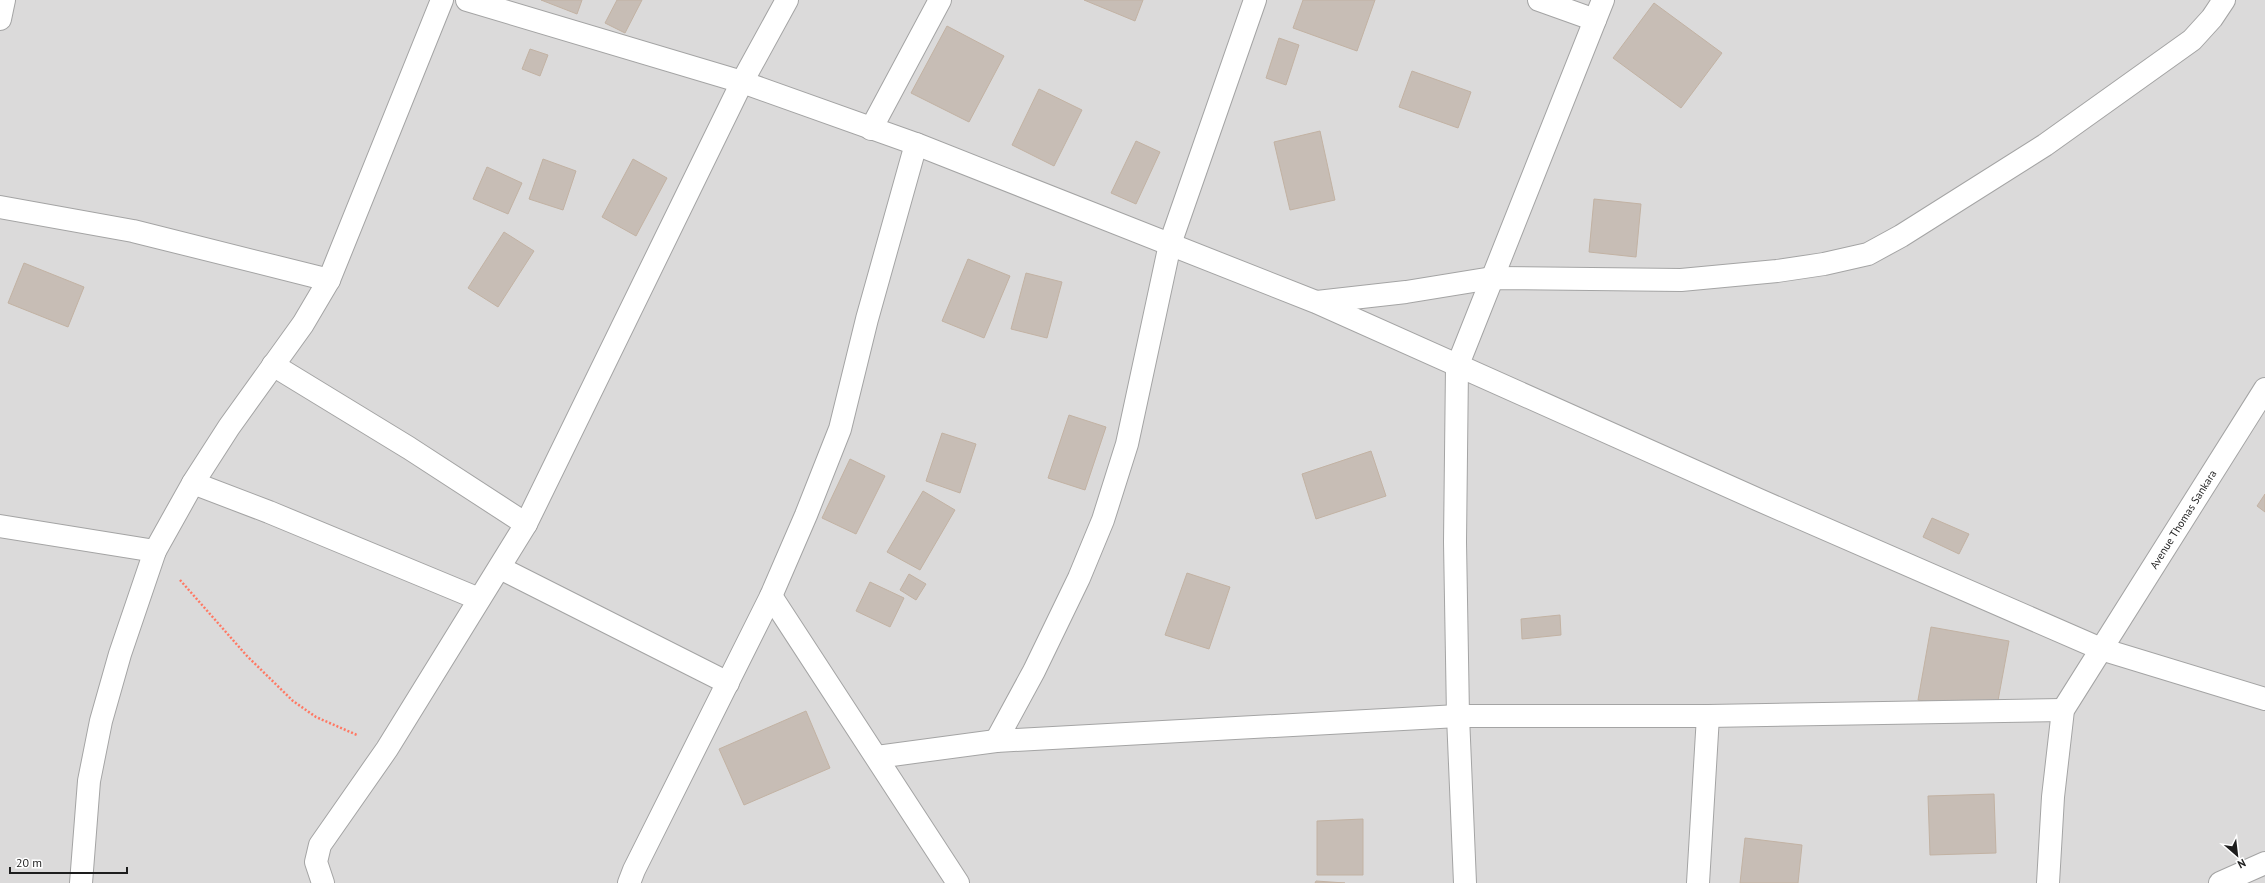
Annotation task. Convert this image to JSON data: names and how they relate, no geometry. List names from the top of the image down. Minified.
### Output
{"streets":{"street":["Avenue Thomas Sankara"]},"scale_bar":"20 m","north":"bottom right"}
